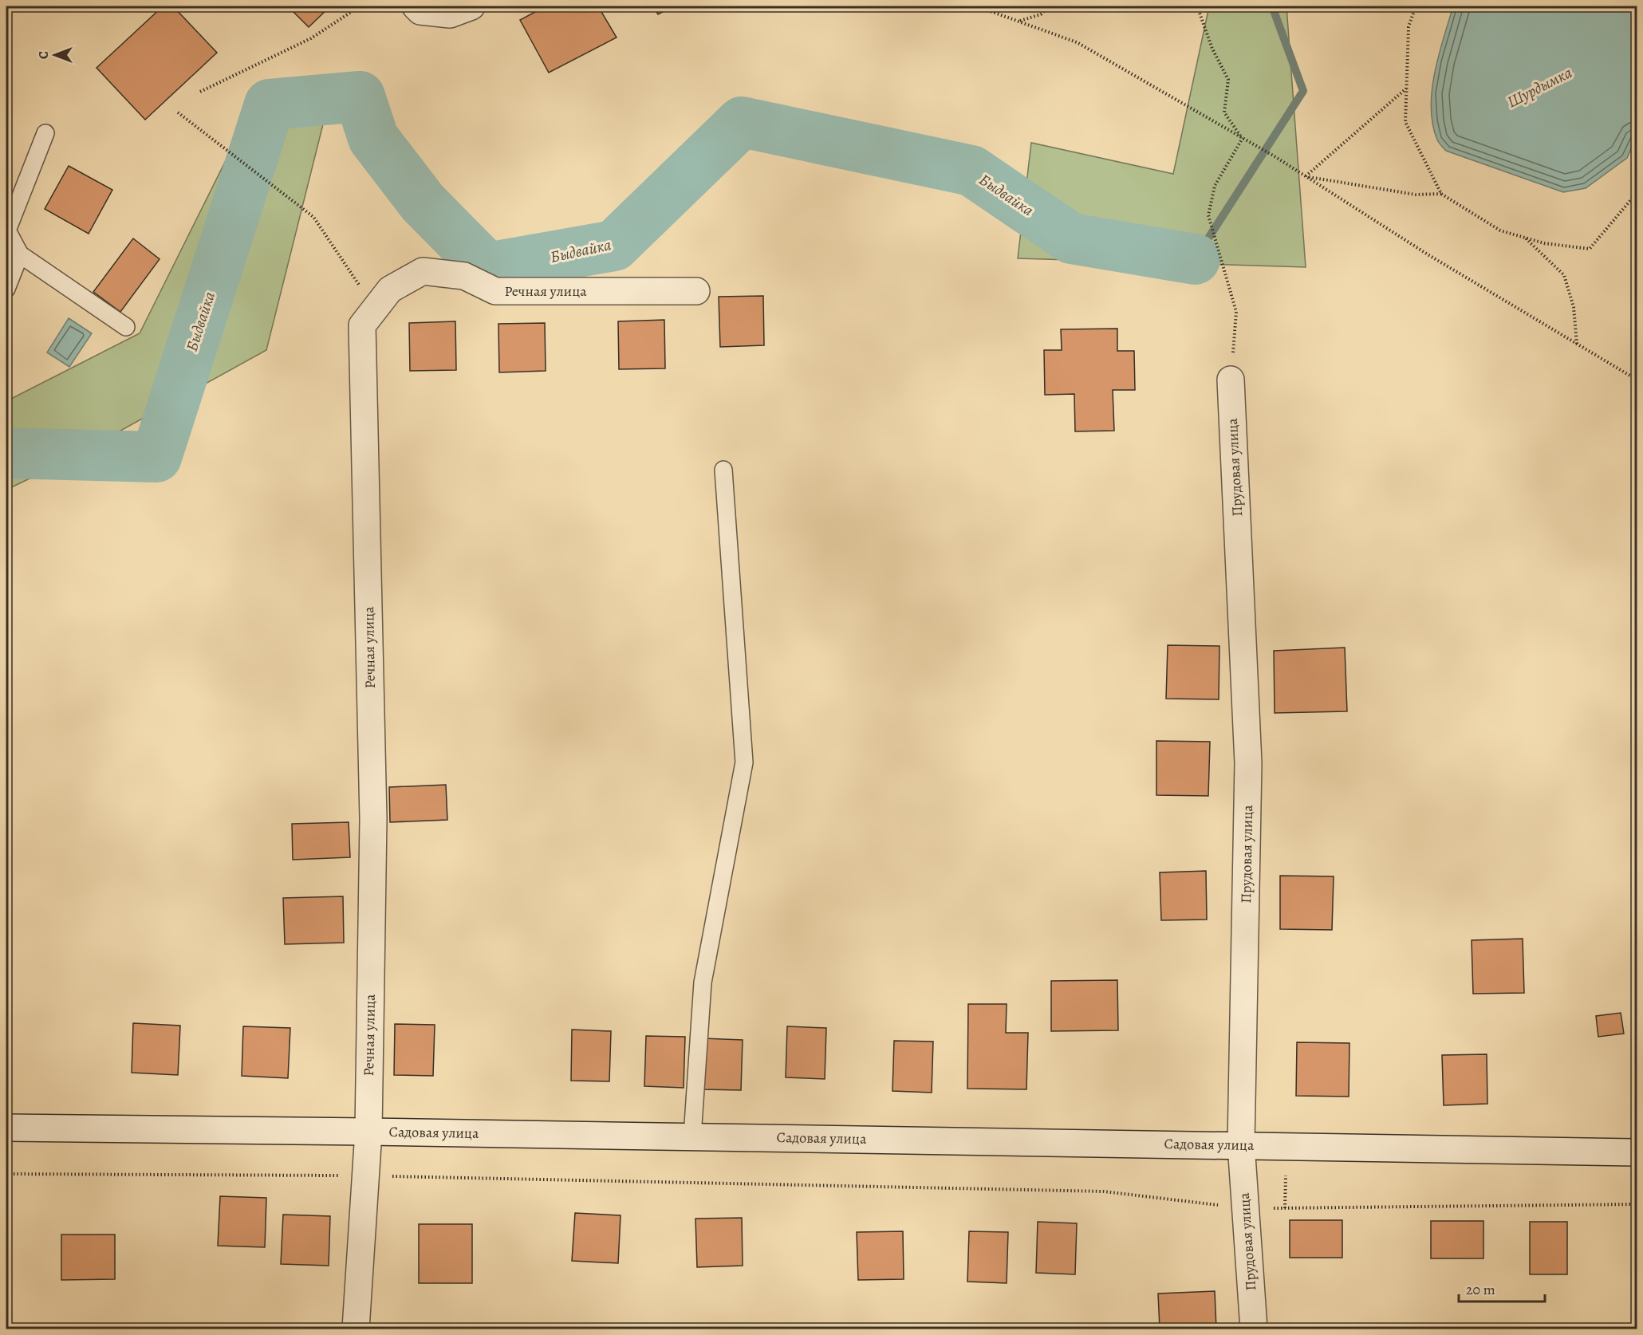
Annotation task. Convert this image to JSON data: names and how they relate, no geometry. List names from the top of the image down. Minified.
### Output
{"streets":{"street":["Речная улица","Прудовая улица","Садовая улица"]},"crossings":[["Речная улица","Садовая улица"],["Прудовая улица","Садовая улица"]],"water":["Шурдымка","Быдвайка"],"scale_bar":"20 m","north":"left"}
